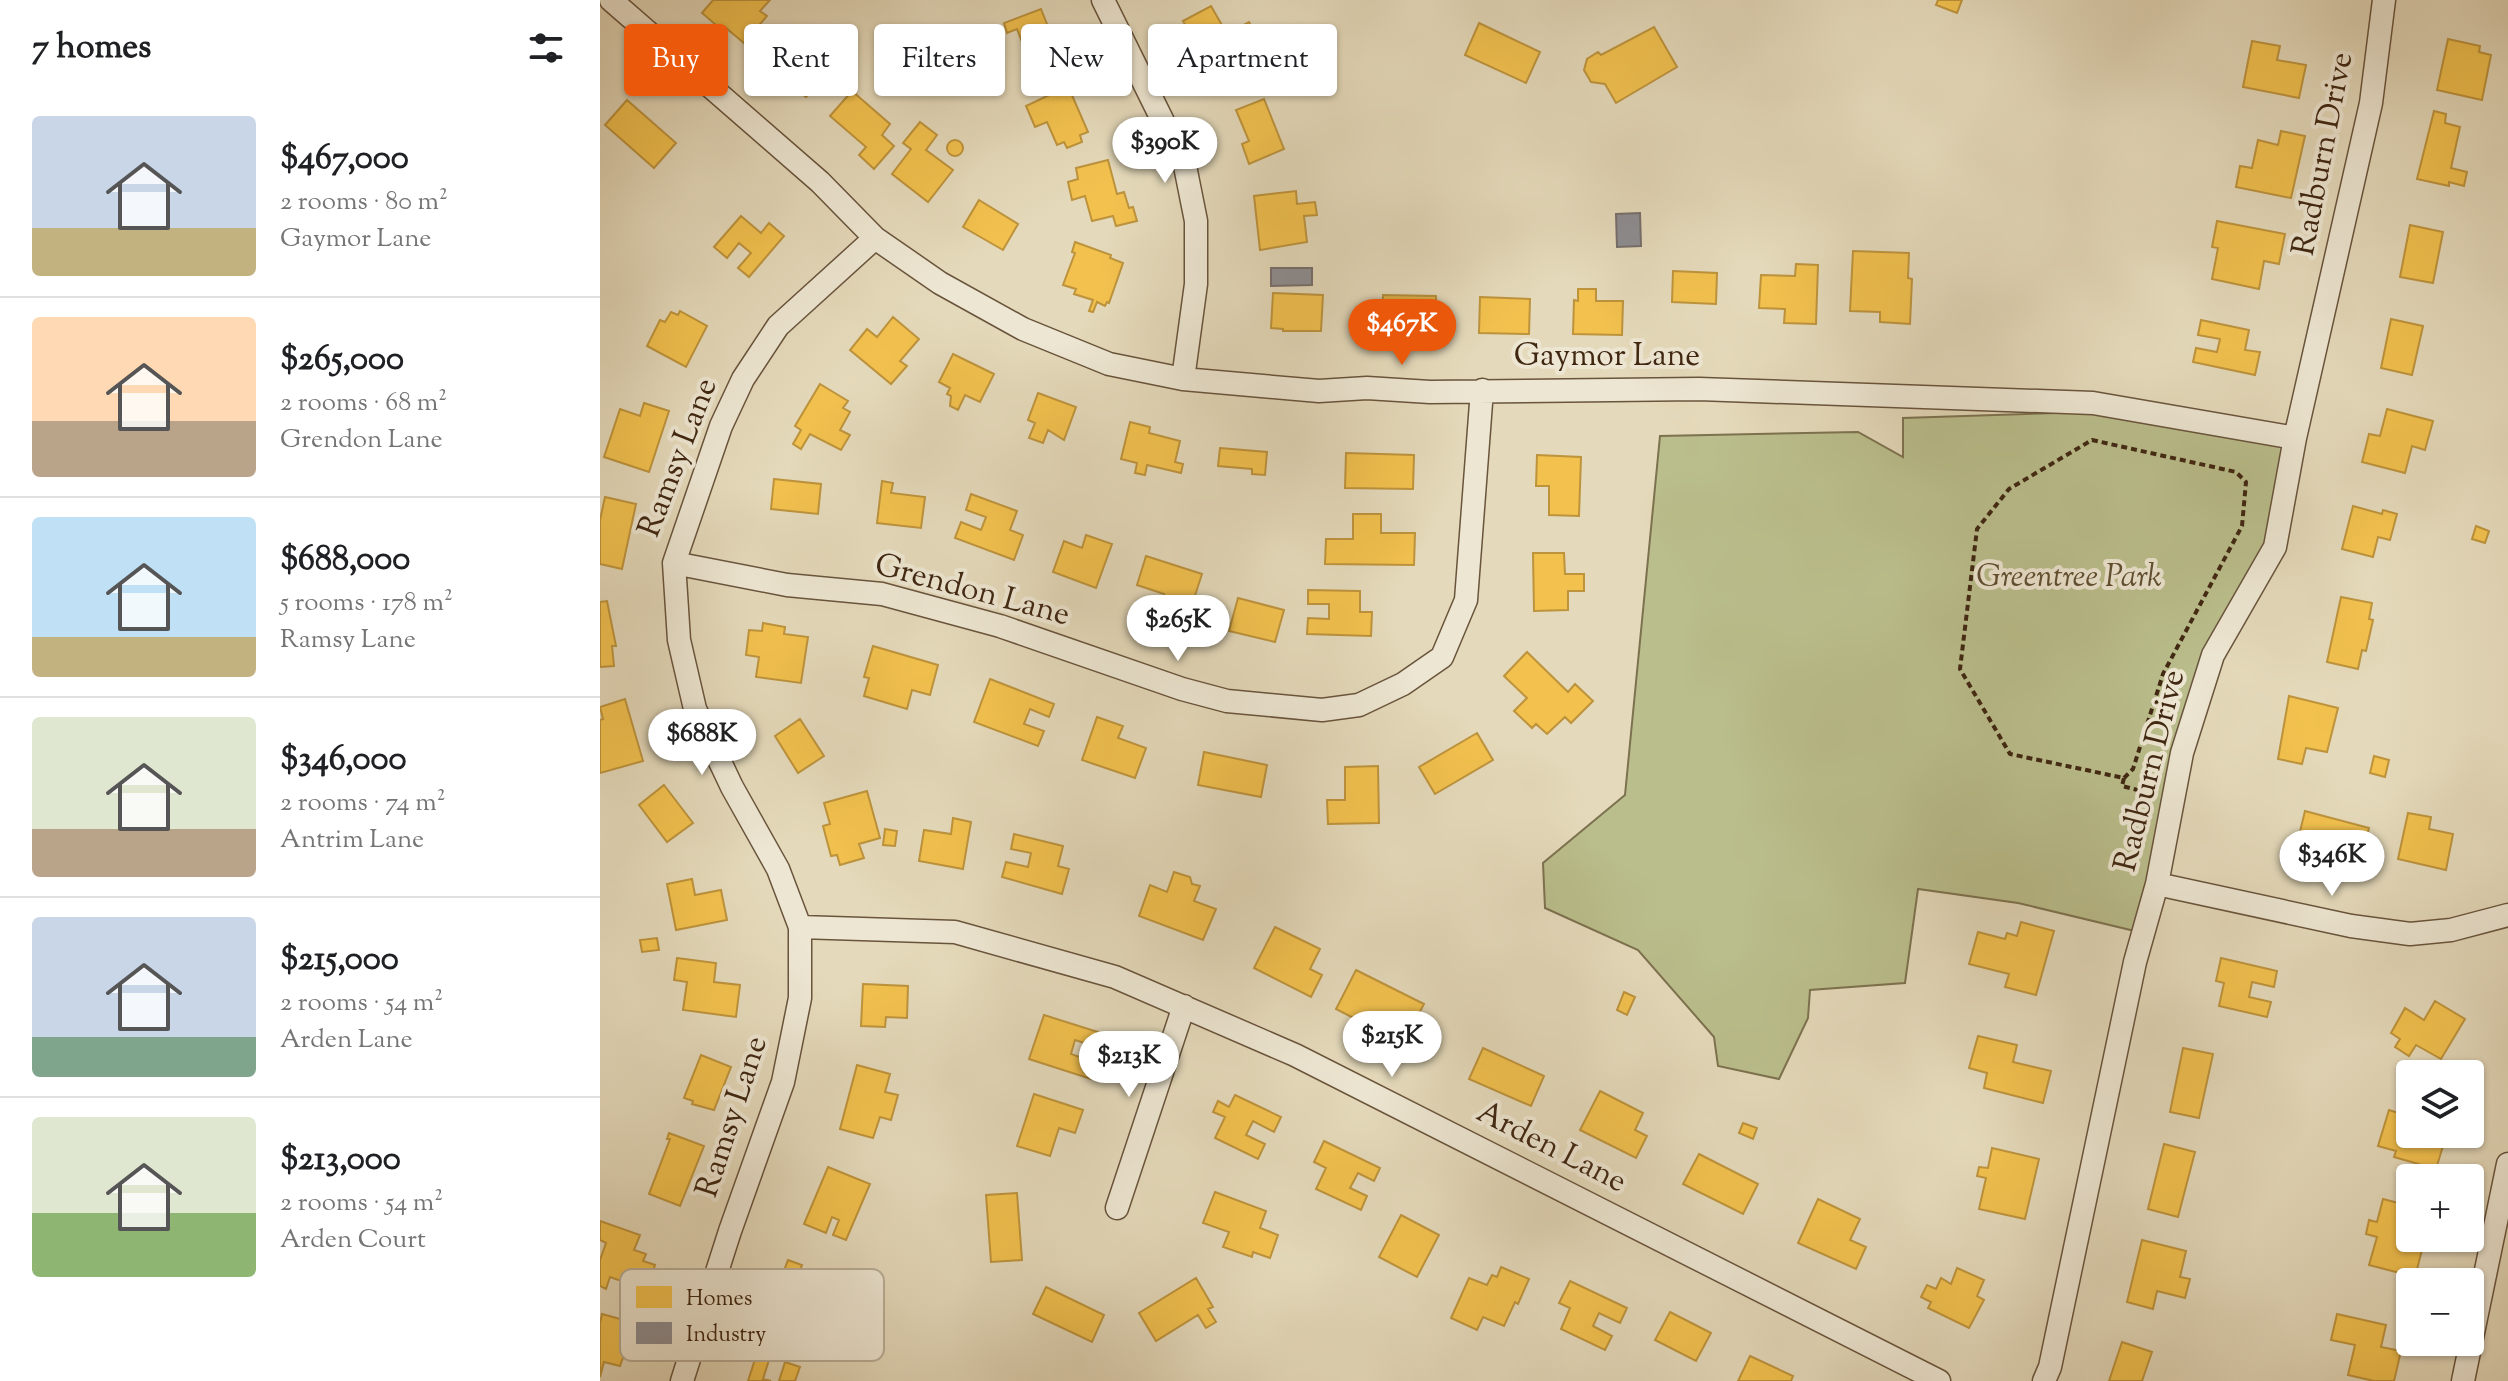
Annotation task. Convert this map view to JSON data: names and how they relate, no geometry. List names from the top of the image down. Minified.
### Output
{"streets":{"street":["Radburn Drive","Gaymor Lane","Ramsy Lane","Grendon Lane","Arden Lane"]},"crossings":[["Radburn Drive","Gaymor Lane"],["Gaymor Lane","Ramsy Lane"],["Gaymor Lane","Grendon Lane"],["Ramsy Lane","Grendon Lane"],["Ramsy Lane","Arden Lane"]],"parks":["Greentree Park"],"legend":["Homes","Industry"],"page":{"heading":"7 homes","chip":["Buy","Rent","Filters","New","Apartment"],"list":[{"name":"$467,000","note":"2 rooms · 80 m² · Gaymor Lane"},{"name":"$265,000","note":"2 rooms · 68 m² · Grendon Lane"},{"name":"$688,000","note":"5 rooms · 178 m² · Ramsy Lane"},{"name":"$346,000","note":"2 rooms · 74 m² · Antrim Lane"},{"name":"$215,000","note":"2 rooms · 54 m² · Arden Lane"},{"name":"$213,000","note":"2 rooms · 54 m² · Arden Court"}],"price":["$390K","$467K","$265K","$688K","$346K","$215K","$213K"],"map_buttons":["+","−"]}}
